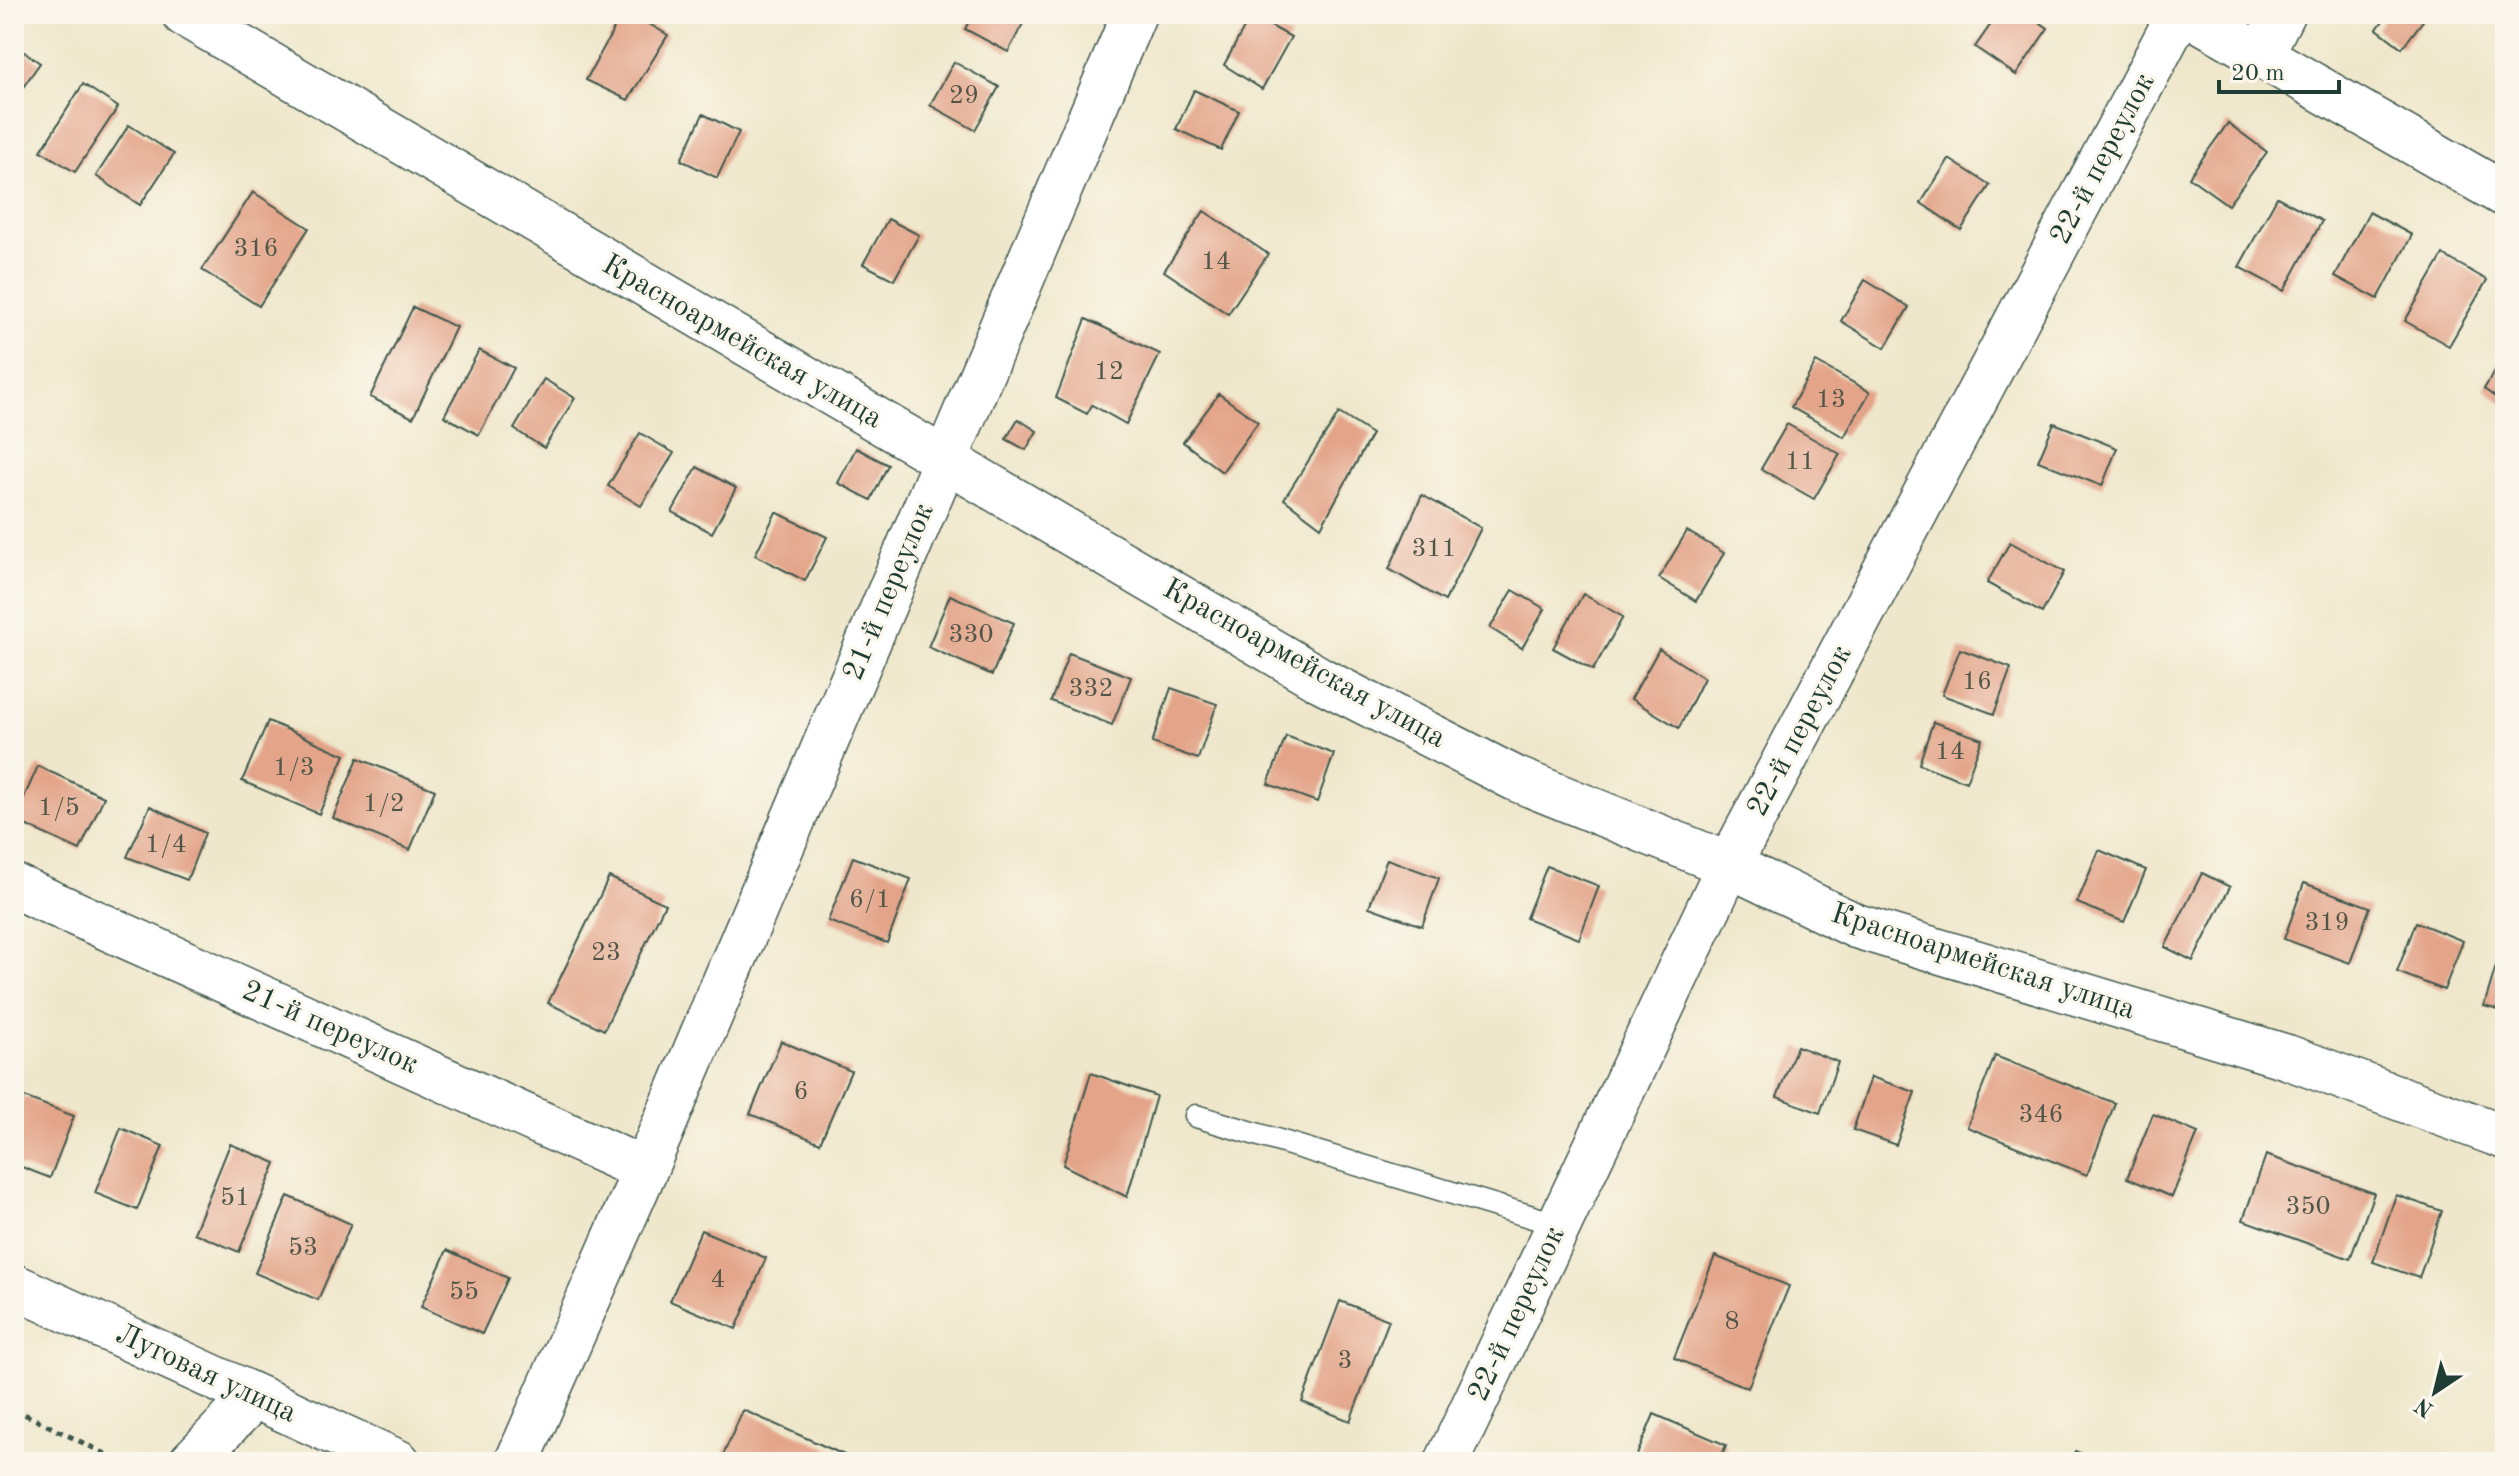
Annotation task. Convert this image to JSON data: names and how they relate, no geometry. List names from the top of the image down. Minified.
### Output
{"streets":{"street":["22-й переулок","Красноармейская улица","21-й переулок","Луговая улица"]},"crossings":[["22-й переулок","Красноармейская улица"],["Красноармейская улица","21-й переулок"]],"house_numbers":["29","316","14","12","13","11","311","330","16","332","14","1/3","1/2","1/5","1/4","6/1","319","23","6","346","51","350","53","4","55","8","3"],"scale_bar":"20 m","north":"bottom left"}
